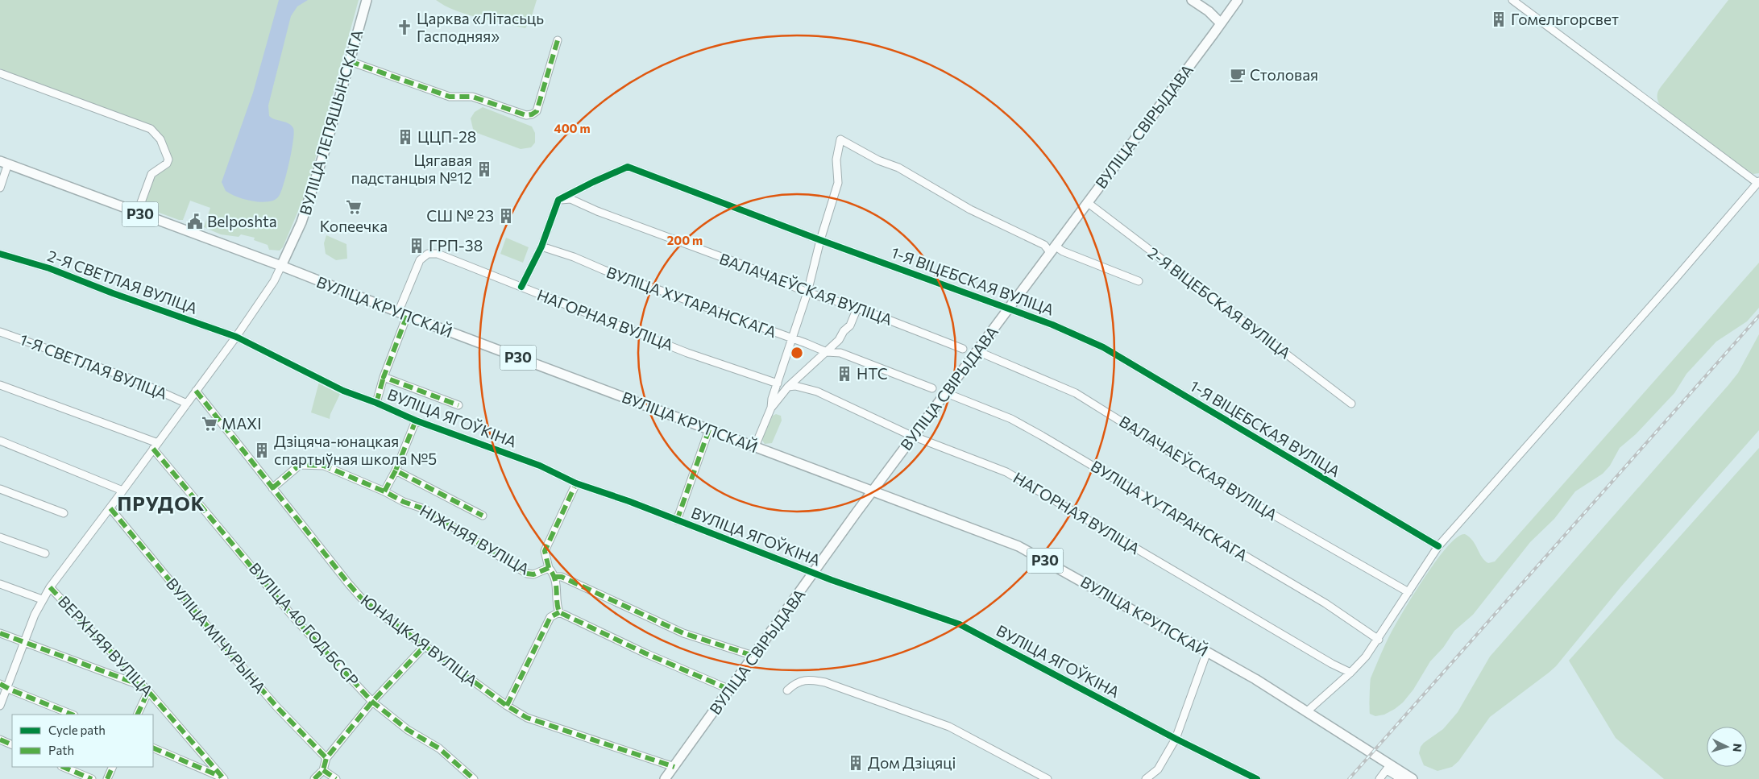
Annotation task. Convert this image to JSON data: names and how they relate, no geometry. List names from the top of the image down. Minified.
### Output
{"streets":{"main road":["ВУЛІЦА ЛЕПЯШЫНСКАГА","ВУЛІЦА СВІРЫДАВА","Р30","ВУЛІЦА КРУПСКАЙ"],"street":["1-Я ВІЦЕБСКАЯ ВУЛІЦА","2-Я СВЕТЛАЯ ВУЛІЦА","ВАЛАЧАЕЎСКАЯ ВУЛІЦА","ВУЛІЦА ХУТАРАНСКАГА","2-Я ВІЦЕБСКАЯ ВУЛІЦА","НАГОРНАЯ ВУЛІЦА","1-Я СВЕТЛАЯ ВУЛІЦА","ВУЛІЦА ЯГОЎКІНА","НІЖНЯЯ ВУЛІЦА","ВУЛІЦА 40 ГОД БССР","ВУЛІЦА МІЧУРЫНА","ЮНАЦКАЯ ВУЛІЦА","ВЕРХНЯЯ ВУЛІЦА"]},"crossings":[["ВУЛІЦА ЛЕПЯШЫНСКАГА","ВУЛІЦА КРУПСКАЙ"],["ВУЛІЦА СВІРЫДАВА","1-Я ВІЦЕБСКАЯ ВУЛІЦА"],["ВУЛІЦА СВІРЫДАВА","2-Я ВІЦЕБСКАЯ ВУЛІЦА"],["ВУЛІЦА СВІРЫДАВА","ВУЛІЦА КРУПСКАЙ"],["ВУЛІЦА СВІРЫДАВА","НАГОРНАЯ ВУЛІЦА"],["ВУЛІЦА СВІРЫДАВА","ВУЛІЦА ЯГОЎКІНА"],["ВУЛІЦА СВІРЫДАВА","ЮНАЦКАЯ ВУЛІЦА"],["Р30","ВУЛІЦА КРУПСКАЙ"],["1-Я ВІЦЕБСКАЯ ВУЛІЦА","ВАЛАЧАЕЎСКАЯ ВУЛІЦА"],["1-Я ВІЦЕБСКАЯ ВУЛІЦА","2-Я ВІЦЕБСКАЯ ВУЛІЦА"],["2-Я СВЕТЛАЯ ВУЛІЦА","ВУЛІЦА ЯГОЎКІНА"],["ВУЛІЦА КРУПСКАЙ","НАГОРНАЯ ВУЛІЦА"],["НАГОРНАЯ ВУЛІЦА","ВУЛІЦА ЯГОЎКІНА"],["НІЖНЯЯ ВУЛІЦА","ЮНАЦКАЯ ВУЛІЦА"]],"districts":["ПРУДОК"],"places":{"building":["Гомельгорсвет","ЦЦП-28","Цягавая падстанцыя №12","СШ № 23","ГРП-38","НТС","Дзіцяча-юнацкая спартыўная школа №5","Дом Дзіцяці"],"church":["Царква «Літасьць Гасподняя»"],"cafe":["Столовая"],"supermarket":["Копеечка","MAXI"],"public building":["Belposhta"]},"legend":["Cycle path","Path"],"north":"right","rings":["400 m","200 m"]}
